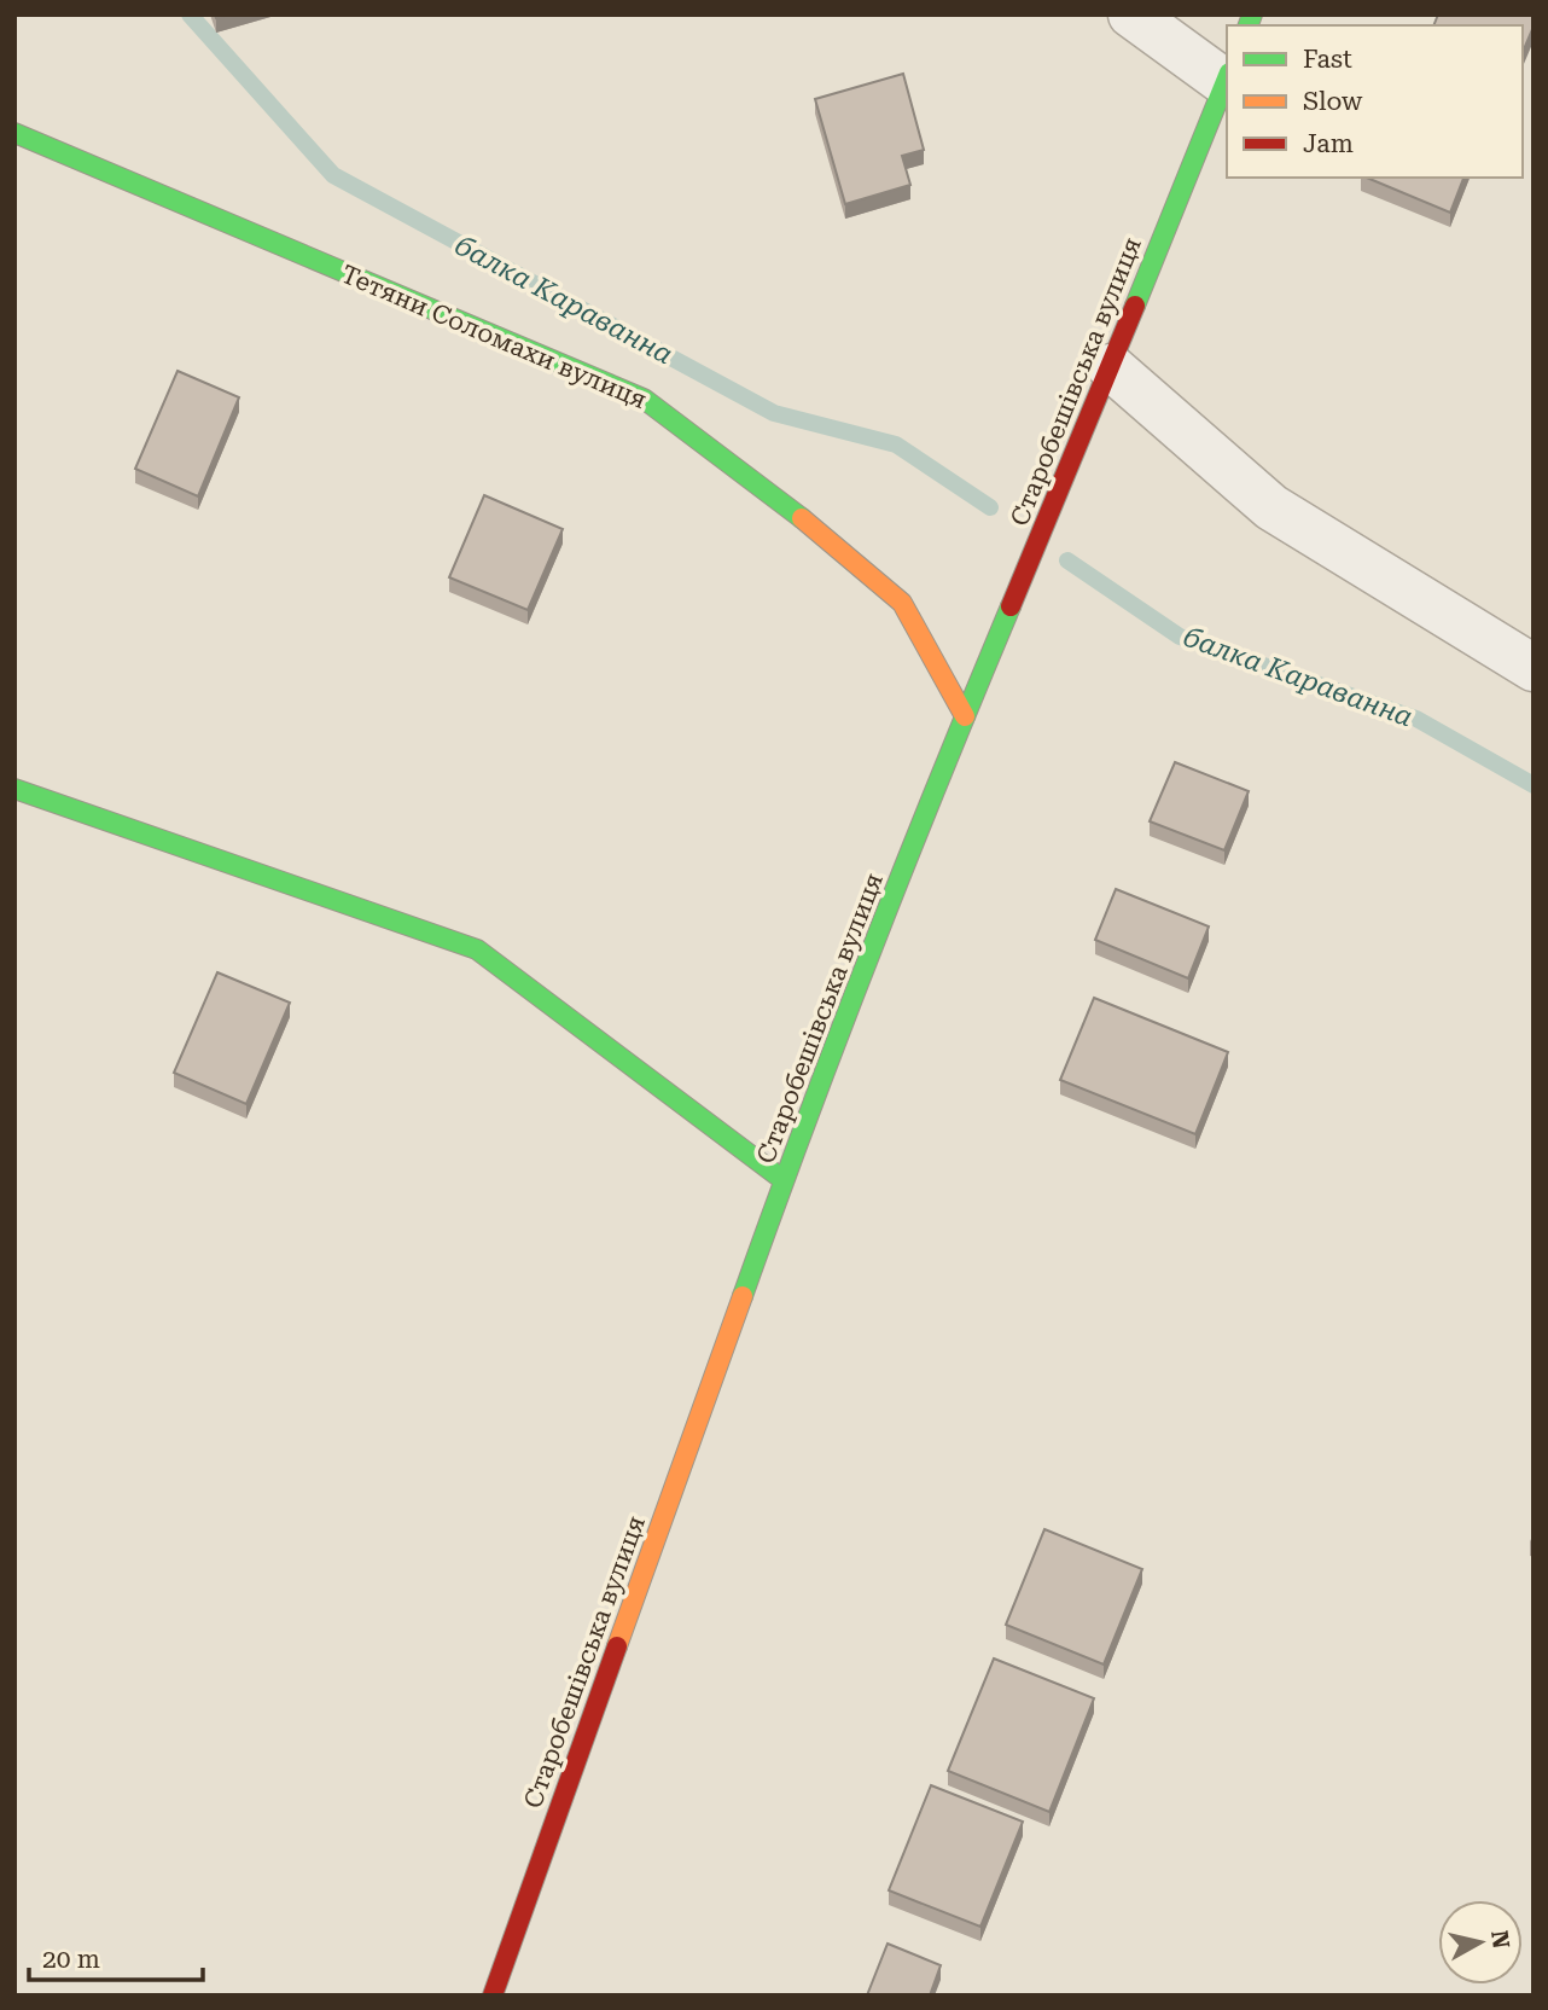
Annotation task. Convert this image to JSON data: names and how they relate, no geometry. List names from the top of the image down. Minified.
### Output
{"streets":{"main road":["Тетяни Соломахи вулиця","Старобешівська вулиця"]},"crossings":[["Тетяни Соломахи вулиця","Старобешівська вулиця"]],"water":["балка Караванна"],"legend":["Fast","Slow","Jam"],"scale_bar":"20 m","north":"right"}
